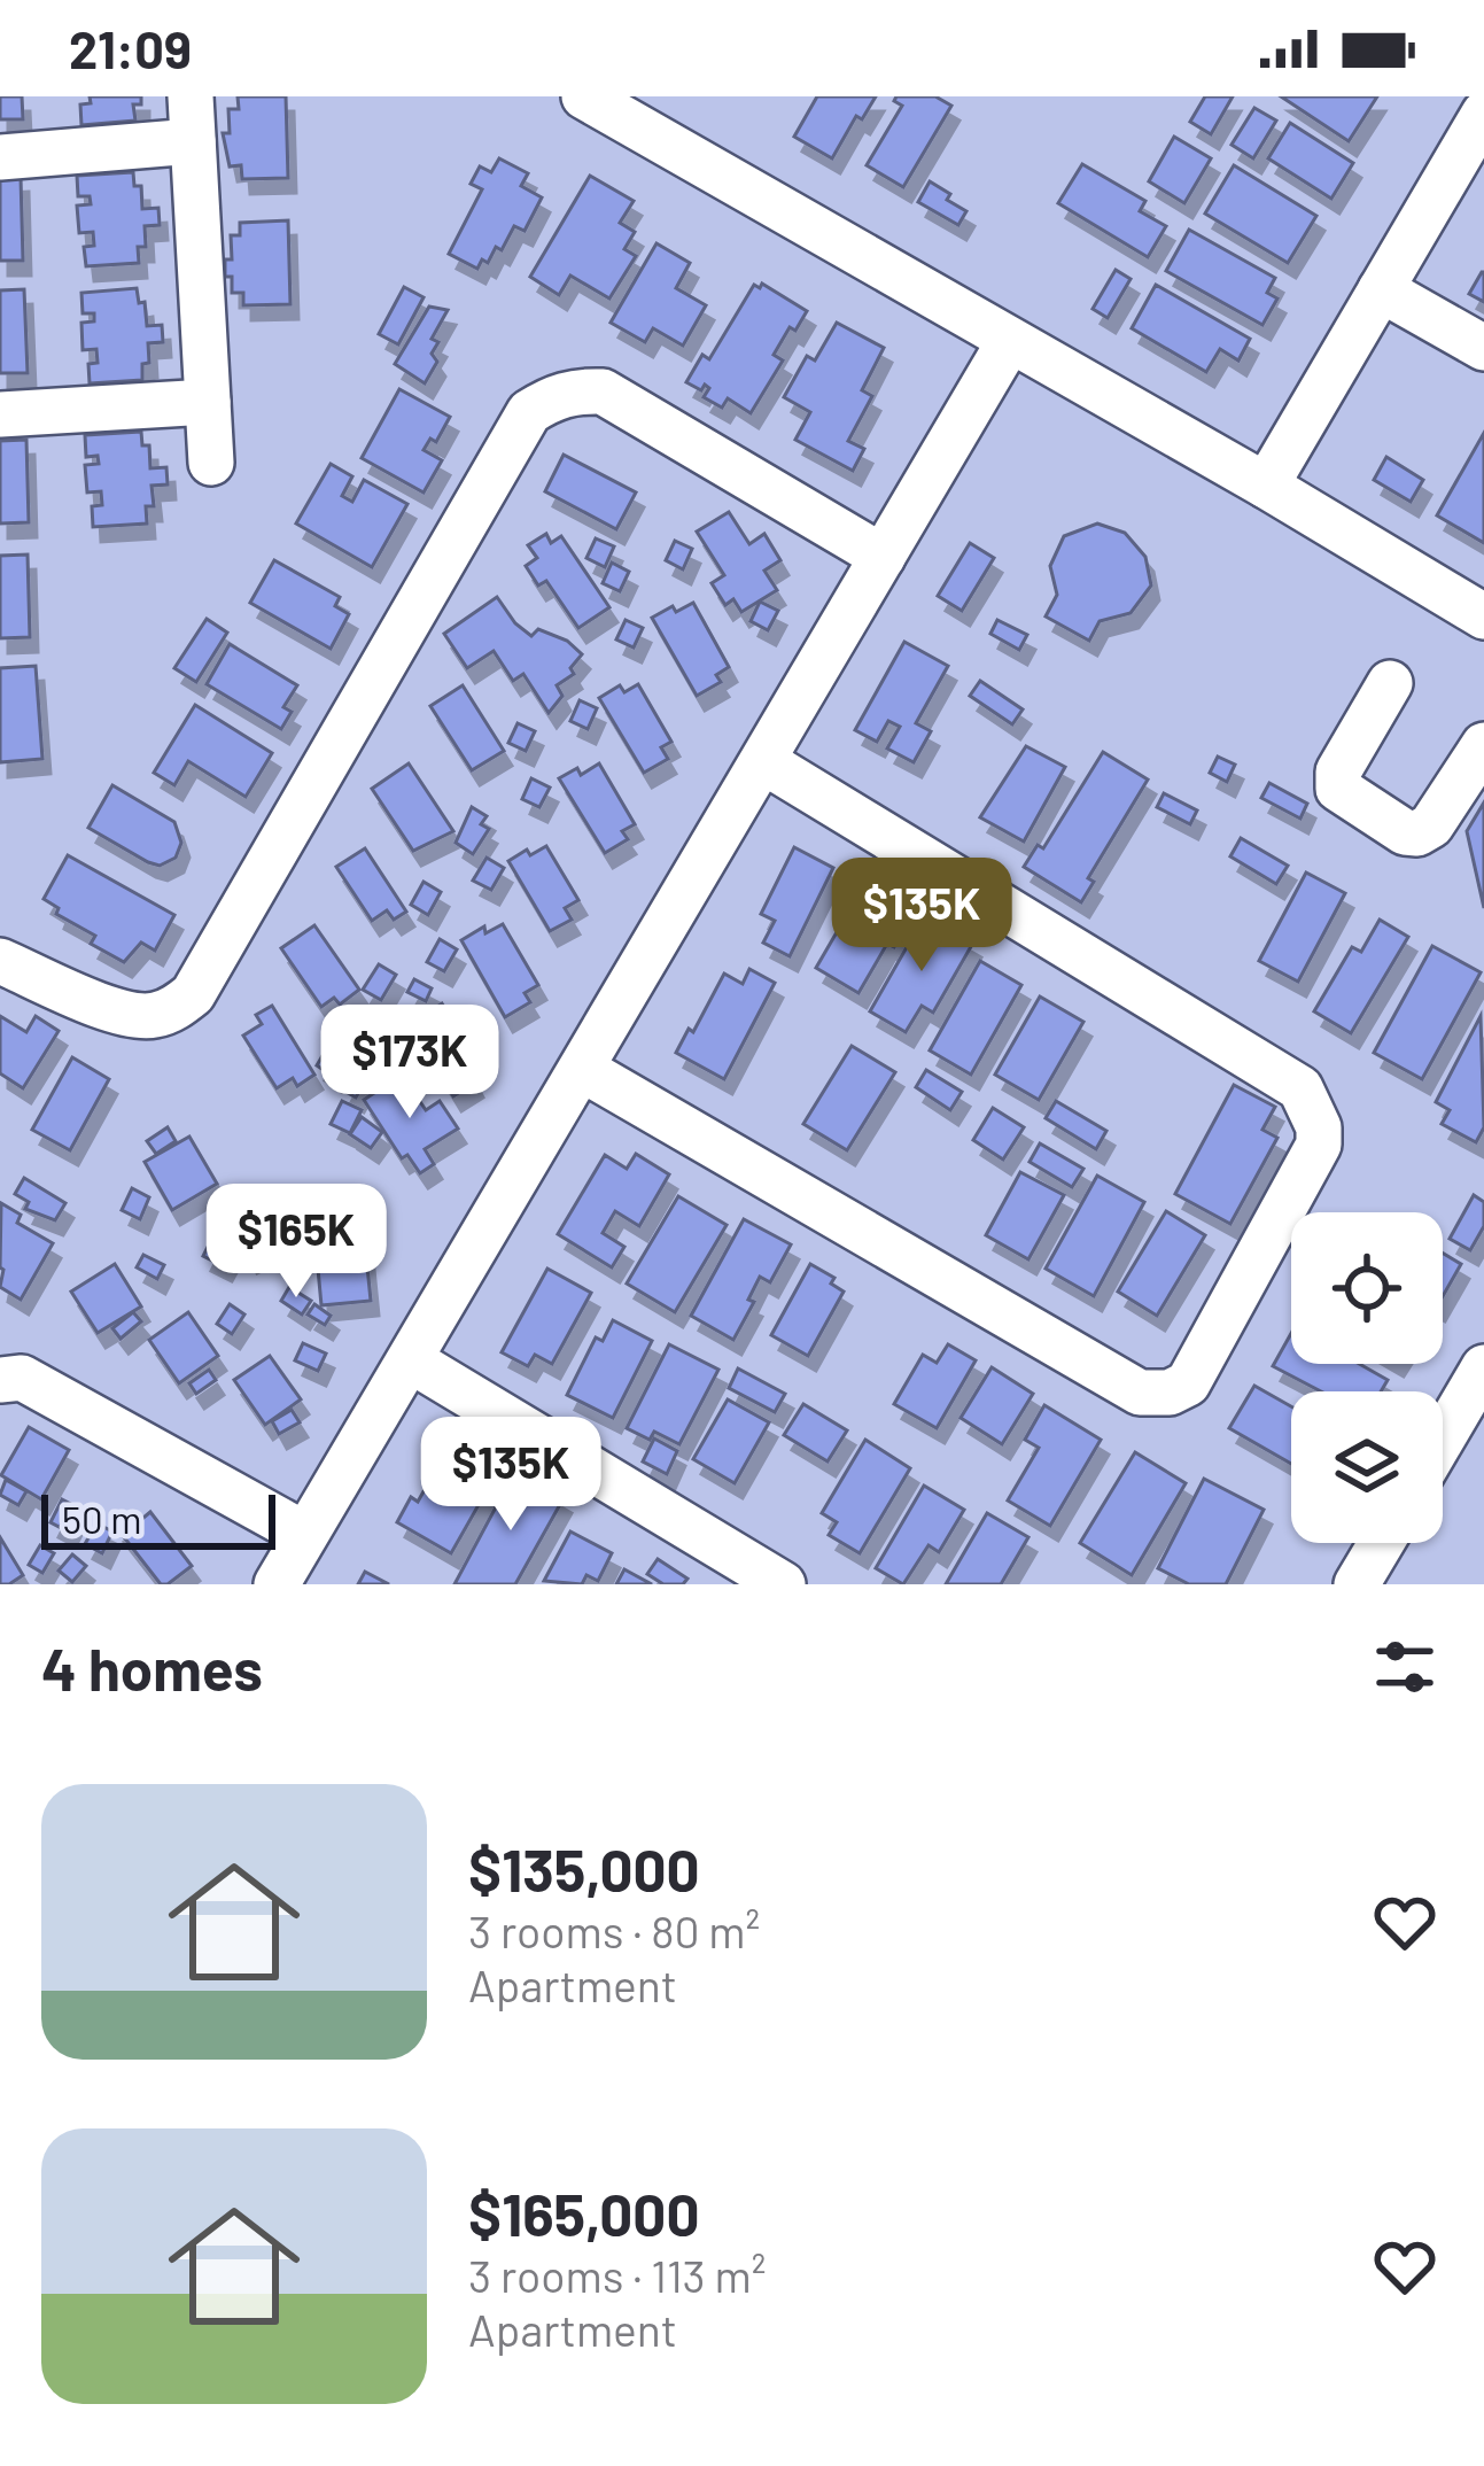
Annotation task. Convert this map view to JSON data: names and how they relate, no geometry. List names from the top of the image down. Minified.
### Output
{"scale_bar":"50 m","page":{"status":"21:09","price":["$135K","$173K","$165K","$135K"],"scale":"50 m","heading":"4 homes","list":[{"name":"$135,000","note":"3 rooms · 80 m² · Apartment"},{"name":"$165,000","note":"3 rooms · 113 m² · Apartment"}]}}
